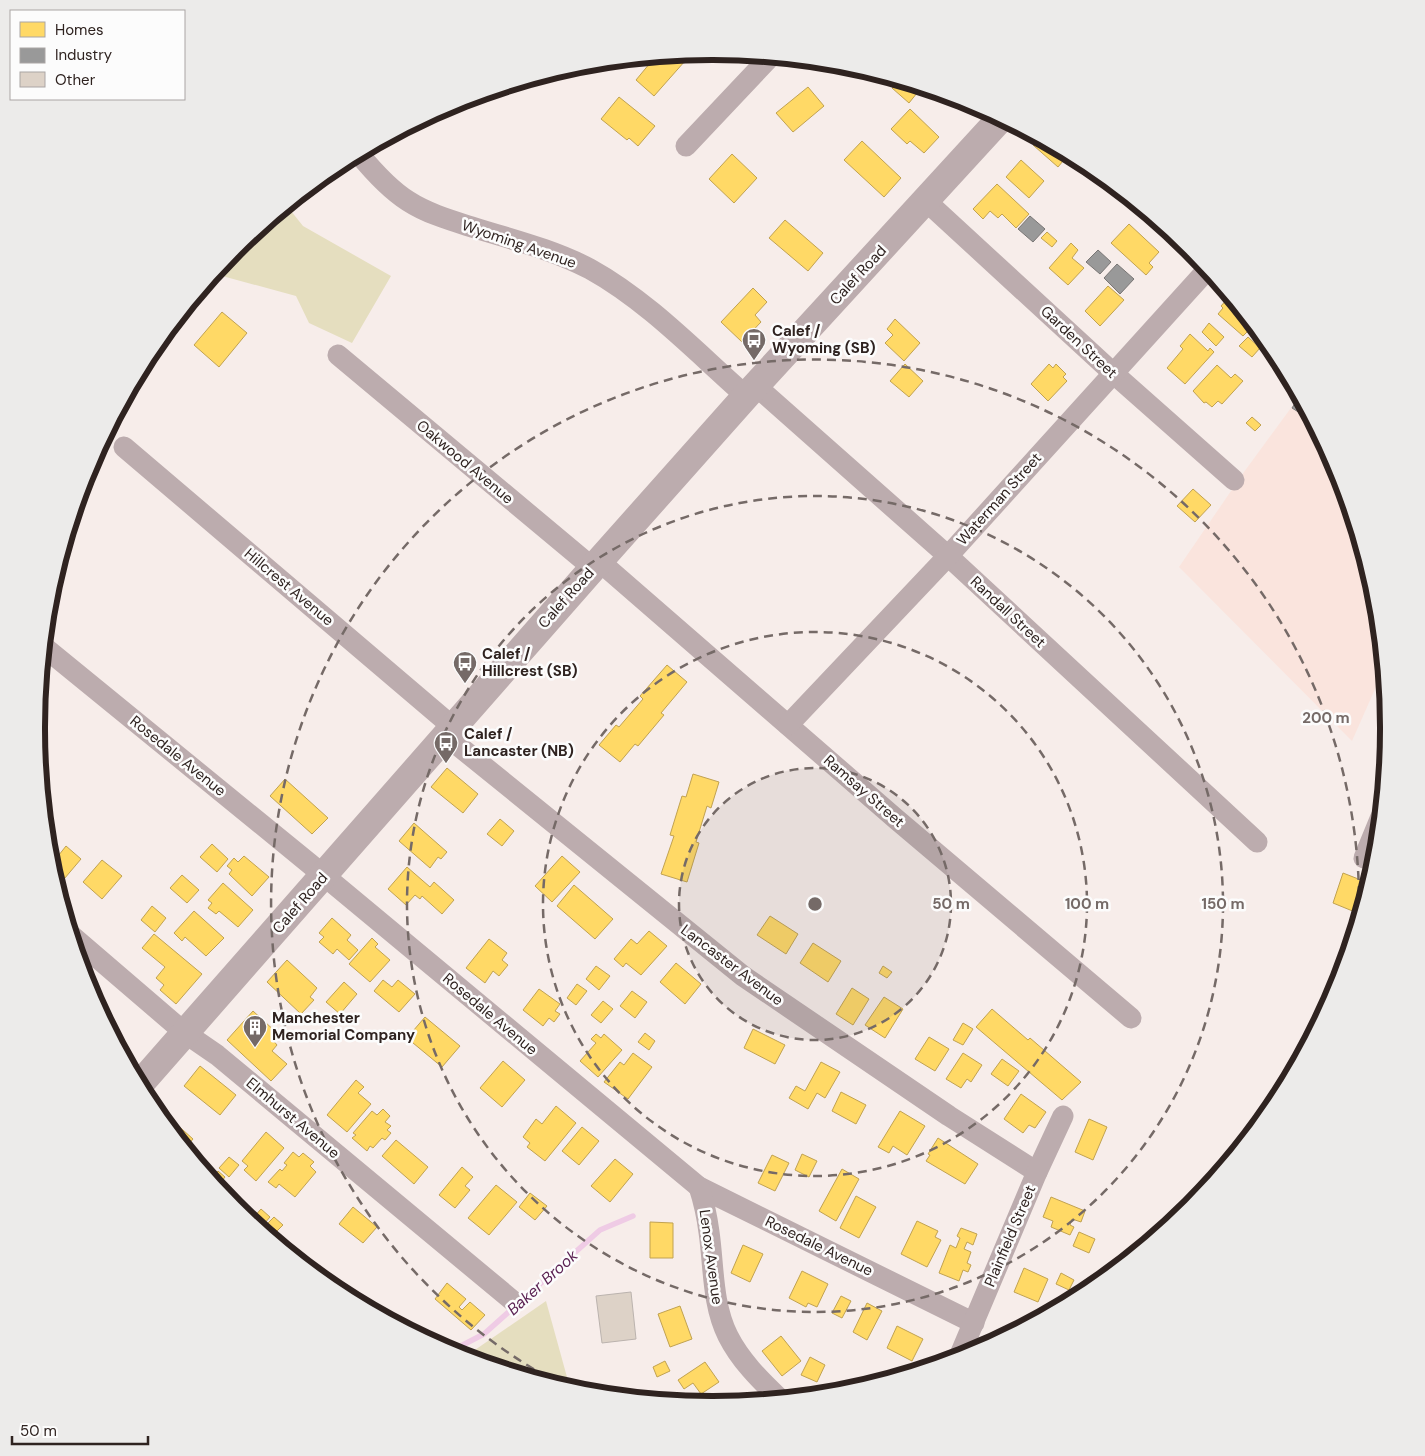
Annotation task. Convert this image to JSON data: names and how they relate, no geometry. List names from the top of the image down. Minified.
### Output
{"streets":{"main road":["Calef Road"],"street":["Wyoming Avenue","Garden Street","Oakwood Avenue","Waterman Street","Hillcrest Avenue","Randall Street","Rosedale Avenue","Ramsay Street","Lancaster Avenue","Elmhurst Avenue","Plainfield Street","Lenox Avenue"]},"crossings":[["Wyoming Avenue","Calef Road"],["Wyoming Avenue","Randall Street"],["Calef Road","Garden Street"],["Calef Road","Oakwood Avenue"],["Calef Road","Hillcrest Avenue"],["Calef Road","Randall Street"],["Calef Road","Rosedale Avenue"],["Calef Road","Ramsay Street"],["Calef Road","Lancaster Avenue"],["Calef Road","Elmhurst Avenue"],["Garden Street","Waterman Street"],["Oakwood Avenue","Ramsay Street"],["Waterman Street","Randall Street"],["Waterman Street","Ramsay Street"],["Hillcrest Avenue","Lancaster Avenue"],["Rosedale Avenue","Plainfield Street"],["Rosedale Avenue","Lenox Avenue"],["Lancaster Avenue","Plainfield Street"]],"water":["Baker Brook"],"places":{"bus stop":["Calef / Wyoming (SB)","Calef / Hillcrest (SB)","Calef / Lancaster (NB)"],"building":["Manchester Memorial Company"]},"legend":["Homes","Industry","Other"],"scale_bar":"50 m","rings":["200 m","50 m","100 m","150 m"]}
